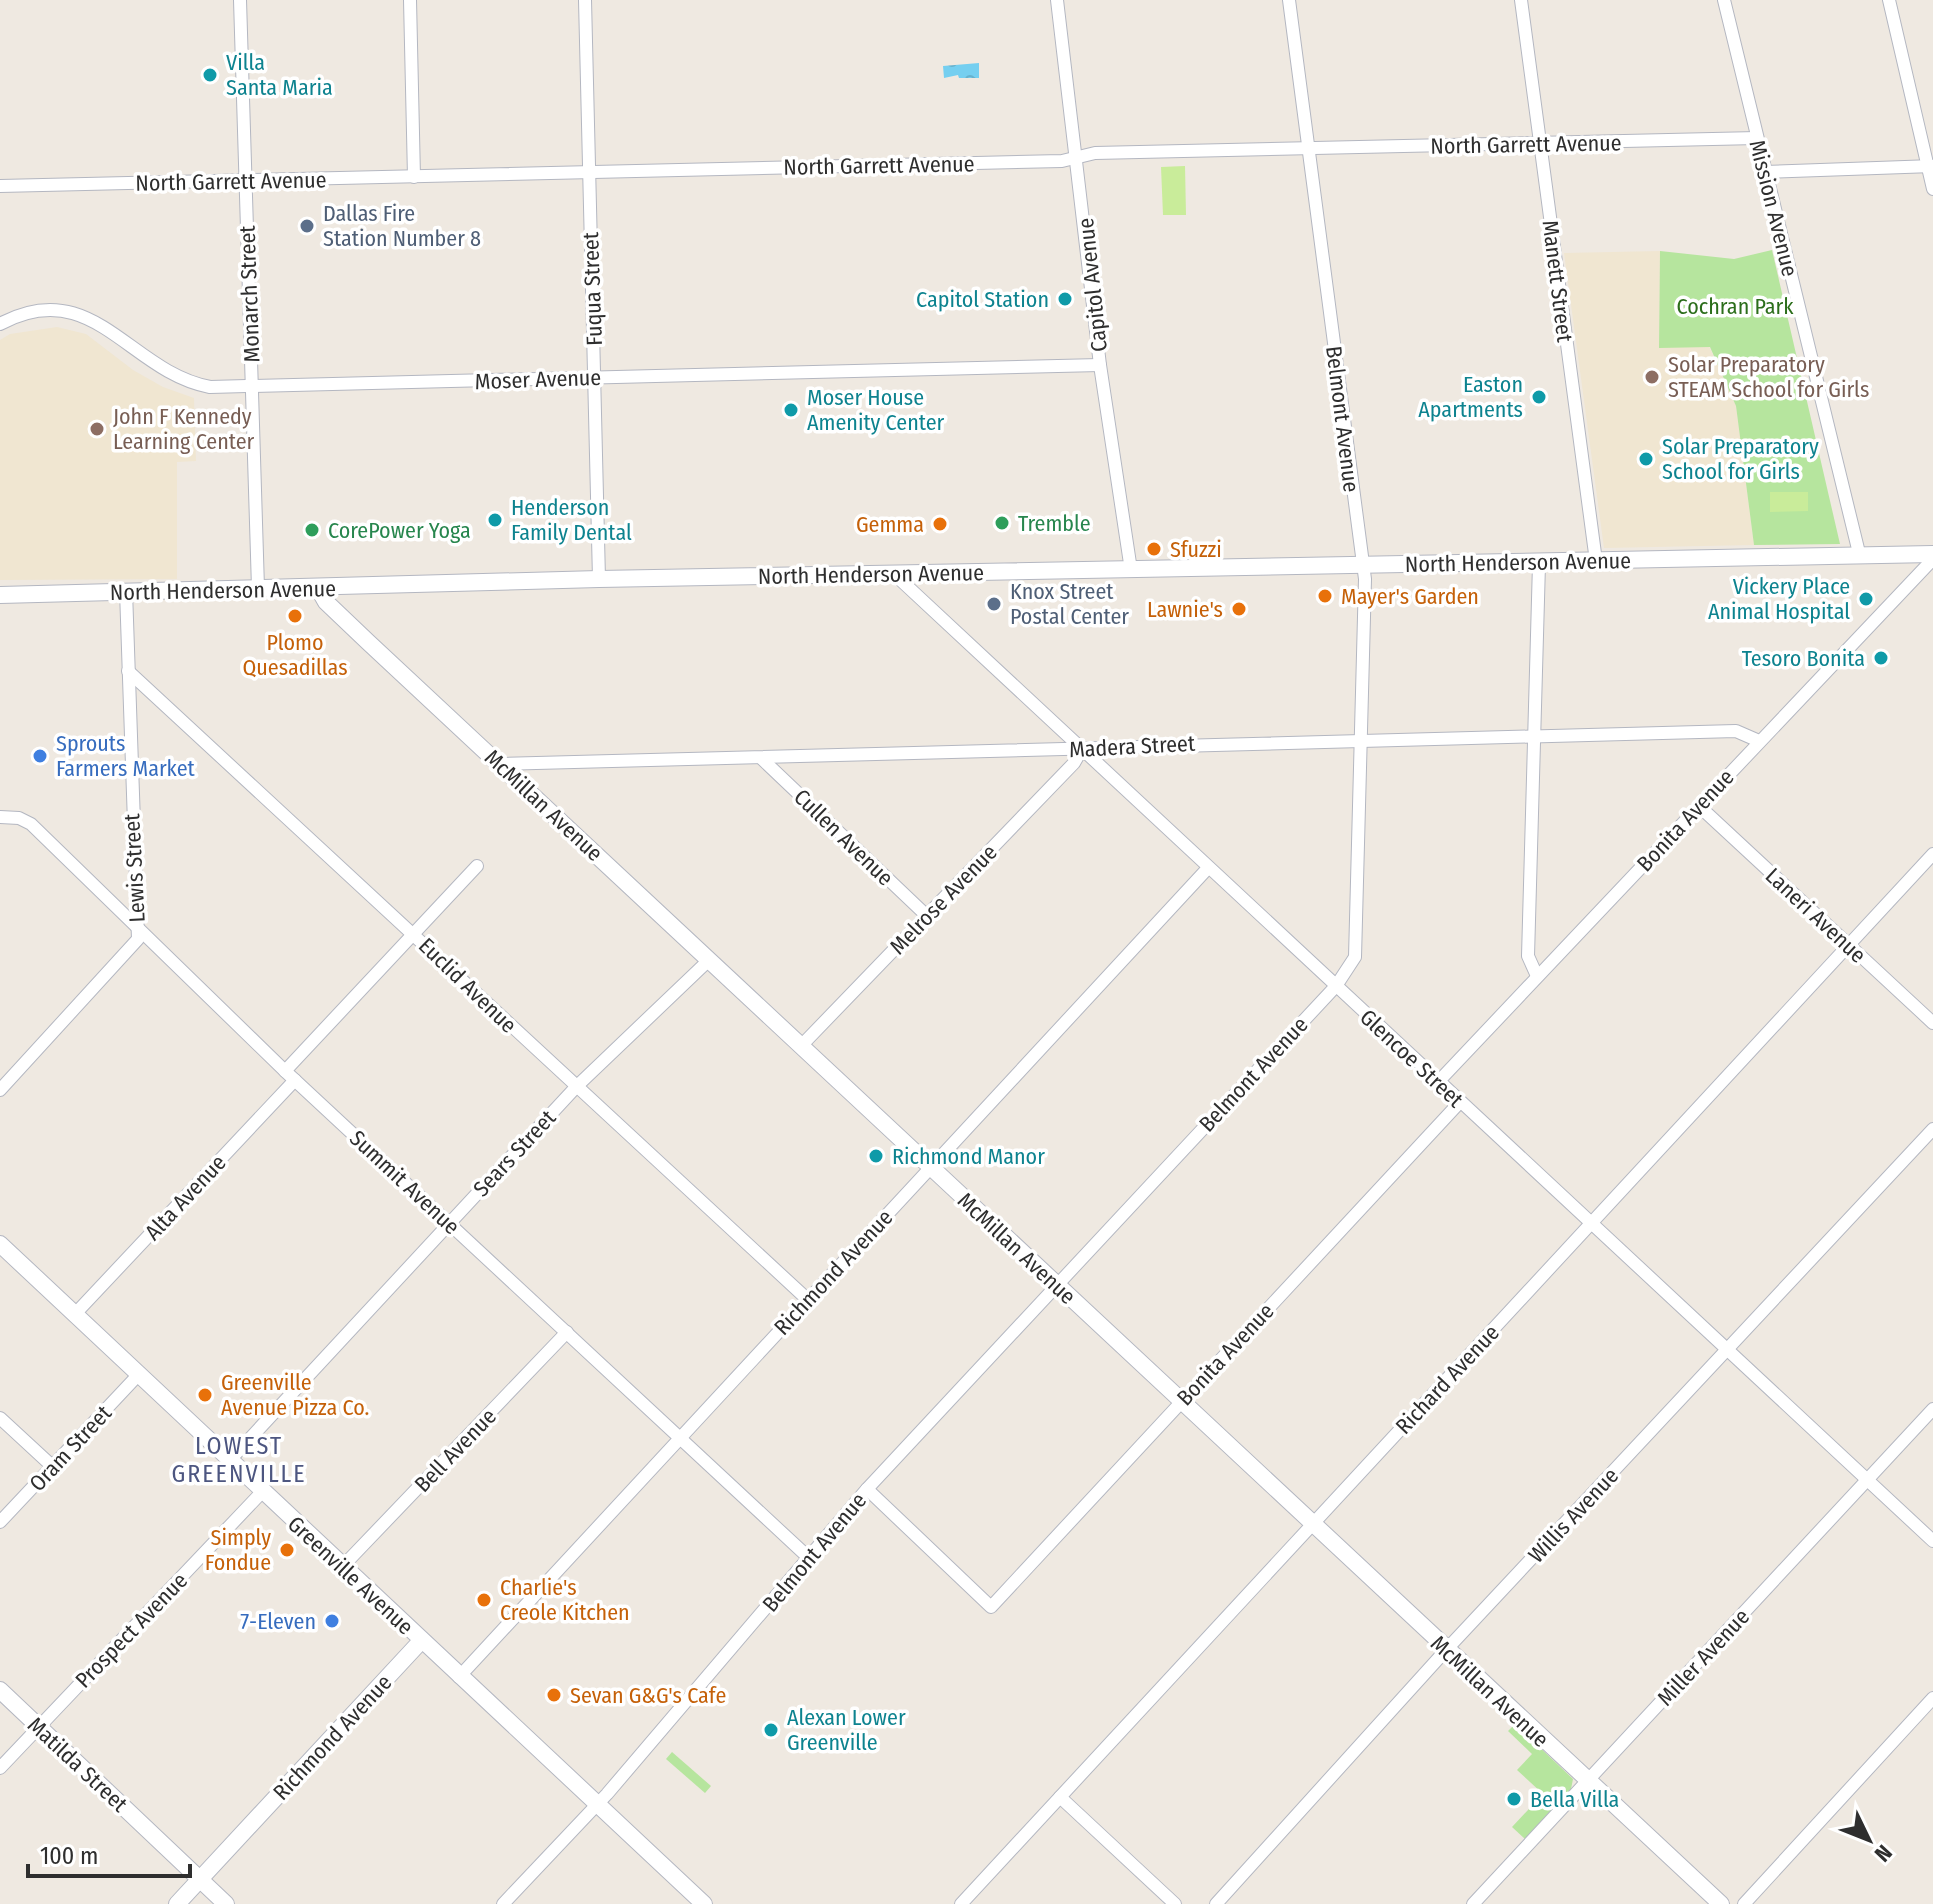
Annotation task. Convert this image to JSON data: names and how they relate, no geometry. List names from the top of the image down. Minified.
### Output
{"streets":{"street":["North Garrett Avenue","Mission Avenue","Manett Street","Capitol Avenue","Fuqua Street","Monarch Street","Moser Avenue","Belmont Avenue","North Henderson Avenue","Madera Street","McMillan Avenue","Bonita Avenue","Cullen Avenue","Lewis Street","Melrose Avenue","Laneri Avenue","Euclid Avenue","Glencoe Street","Sears Street","Summit Avenue","Alta Avenue","Richmond Avenue","Richard Avenue","Oram Street","Bell Avenue","Willis Avenue","Greenville Avenue","Prospect Avenue","Miller Avenue","Matilda Street"]},"crossings":[["North Garrett Avenue","Mission Avenue"],["North Garrett Avenue","Manett Street"],["North Garrett Avenue","Capitol Avenue"],["North Garrett Avenue","Fuqua Street"],["North Garrett Avenue","Monarch Street"],["North Garrett Avenue","Belmont Avenue"],["Mission Avenue","North Henderson Avenue"],["Manett Street","North Henderson Avenue"],["Capitol Avenue","Moser Avenue"],["Capitol Avenue","North Henderson Avenue"],["Fuqua Street","Moser Avenue"],["Fuqua Street","North Henderson Avenue"],["Monarch Street","Moser Avenue"],["Monarch Street","North Henderson Avenue"],["Belmont Avenue","North Henderson Avenue"],["Belmont Avenue","Madera Street"],["Belmont Avenue","McMillan Avenue"],["Belmont Avenue","Bonita Avenue"],["Belmont Avenue","Glencoe Street"],["Belmont Avenue","Summit Avenue"],["Belmont Avenue","Greenville Avenue"],["North Henderson Avenue","McMillan Avenue"],["North Henderson Avenue","Bonita Avenue"],["North Henderson Avenue","Lewis Street"],["North Henderson Avenue","Glencoe Street"],["Madera Street","McMillan Avenue"],["Madera Street","Bonita Avenue"],["Madera Street","Cullen Avenue"],["Madera Street","Melrose Avenue"],["Madera Street","Glencoe Street"],["McMillan Avenue","Bonita Avenue"],["McMillan Avenue","Melrose Avenue"],["McMillan Avenue","Sears Street"],["McMillan Avenue","Richmond Avenue"],["McMillan Avenue","Richard Avenue"],["McMillan Avenue","Willis Avenue"],["McMillan Avenue","Miller Avenue"],["Bonita Avenue","Laneri Avenue"],["Bonita Avenue","Glencoe Street"],["Cullen Avenue","Melrose Avenue"],["Lewis Street","Euclid Avenue"],["Lewis Street","Summit Avenue"],["Melrose Avenue","Glencoe Street"],["Laneri Avenue","Richard Avenue"],["Euclid Avenue","Sears Street"],["Euclid Avenue","Alta Avenue"],["Euclid Avenue","Richmond Avenue"],["Glencoe Street","Richmond Avenue"],["Glencoe Street","Richard Avenue"],["Glencoe Street","Willis Avenue"],["Glencoe Street","Miller Avenue"],["Sears Street","Summit Avenue"],["Sears Street","Greenville Avenue"],["Summit Avenue","Alta Avenue"],["Summit Avenue","Richmond Avenue"],["Summit Avenue","Bell Avenue"],["Alta Avenue","Greenville Avenue"],["Richmond Avenue","Greenville Avenue"],["Richmond Avenue","Matilda Street"],["Oram Street","Greenville Avenue"],["Bell Avenue","Greenville Avenue"],["Greenville Avenue","Prospect Avenue"],["Prospect Avenue","Matilda Street"]],"districts":["LOWEST GREENVILLE"],"parks":["Cochran Park"],"places":["Villa Santa Maria","Dallas Fire Station Number 8","Capitol Station","Solar Preparatory STEAM School for Girls","Easton Apartments","Moser House Amenity Center","John F Kennedy Learning Center","Solar Preparatory School for Girls","Henderson Family Dental","Tremble","Gemma","CorePower Yoga","Sfuzzi","Mayer's Garden","Vickery Place Animal Hospital","Knox Street Postal Center","Lawnie's","Plomo Quesadillas","Tesoro Bonita","Sprouts Farmers Market","Richmond Manor","Greenville Avenue Pizza Co.","Simply Fondue","Charlie's Creole Kitchen","7-Eleven","Sevan G&G's Cafe","Alexan Lower Greenville","Bella Villa"],"scale_bar":"100 m","north":"bottom right"}
